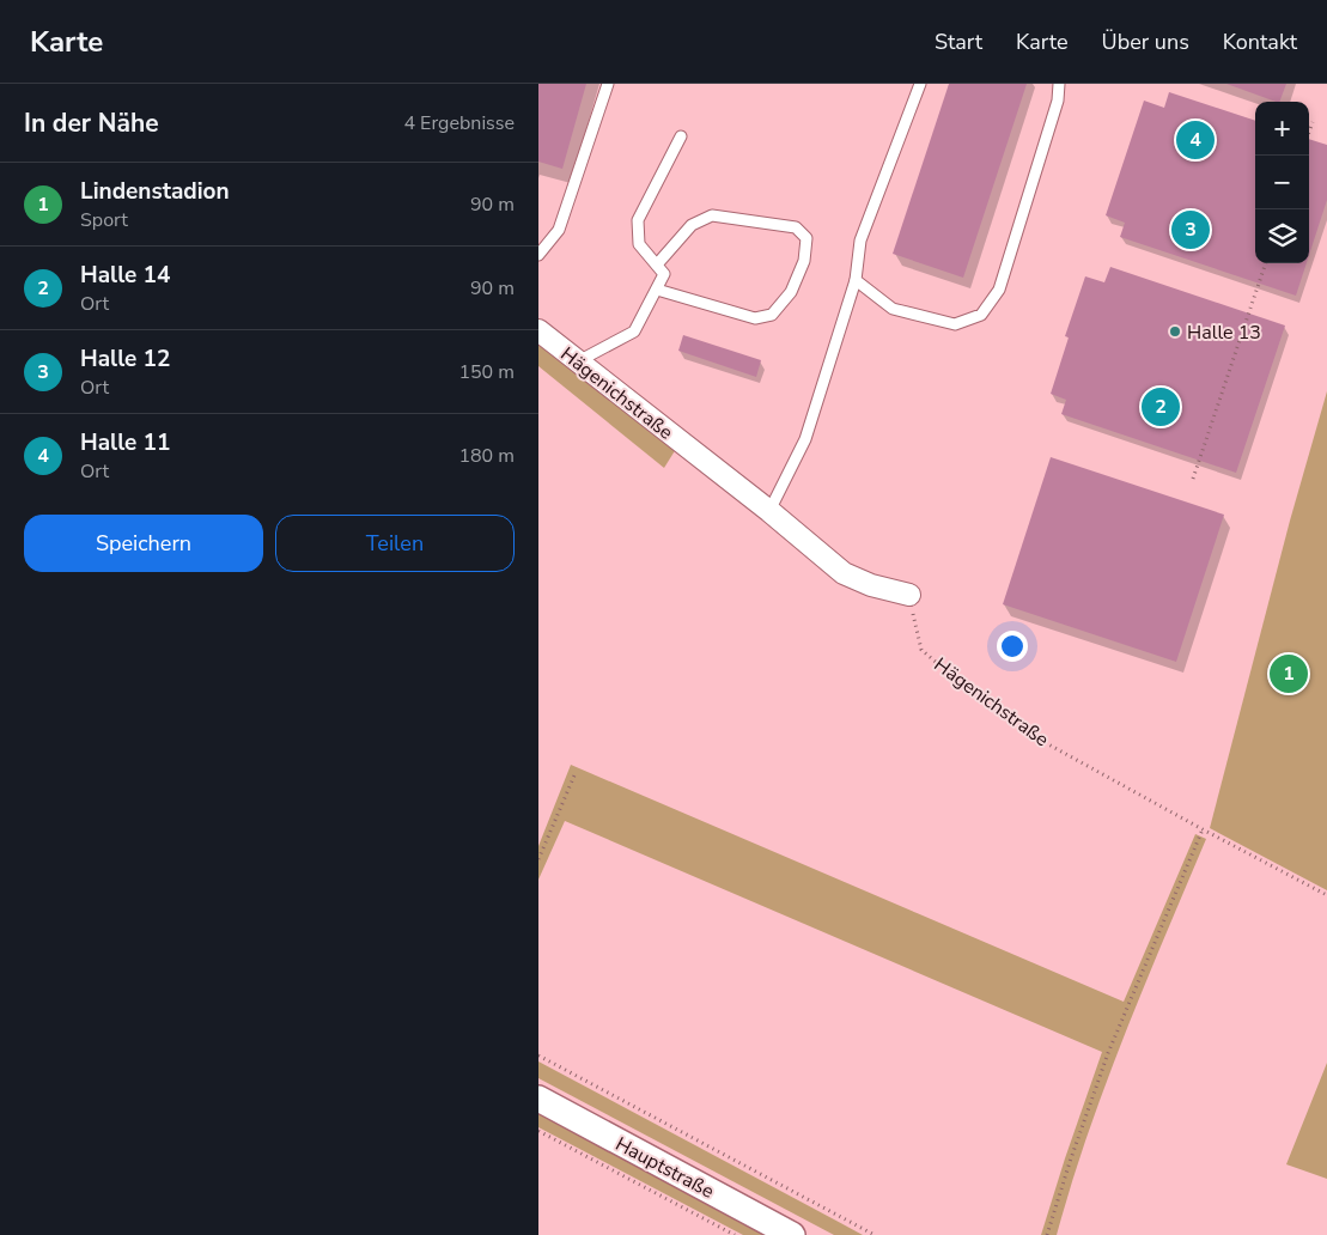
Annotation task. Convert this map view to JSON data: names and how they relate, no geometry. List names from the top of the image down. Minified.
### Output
{"streets":{"street":["Hägenichstraße","Hauptstraße"]},"places":["Halle 13"],"page":{"header":"Karte","nav":["Start","Karte","Über uns","Kontakt"],"heading":["In der Nähe","4 Ergebnisse"],"map_buttons":["+","−"],"pins":["4","3","2","1"],"list":[{"mark":"1","name":"Lindenstadion","note":"Sport","value":"90 m"},{"mark":"2","name":"Halle 14","note":"Ort","value":"90 m"},{"mark":"3","name":"Halle 12","note":"Ort","value":"150 m"},{"mark":"4","name":"Halle 11","note":"Ort","value":"180 m"}],"buttons":["Speichern","Teilen"]}}
